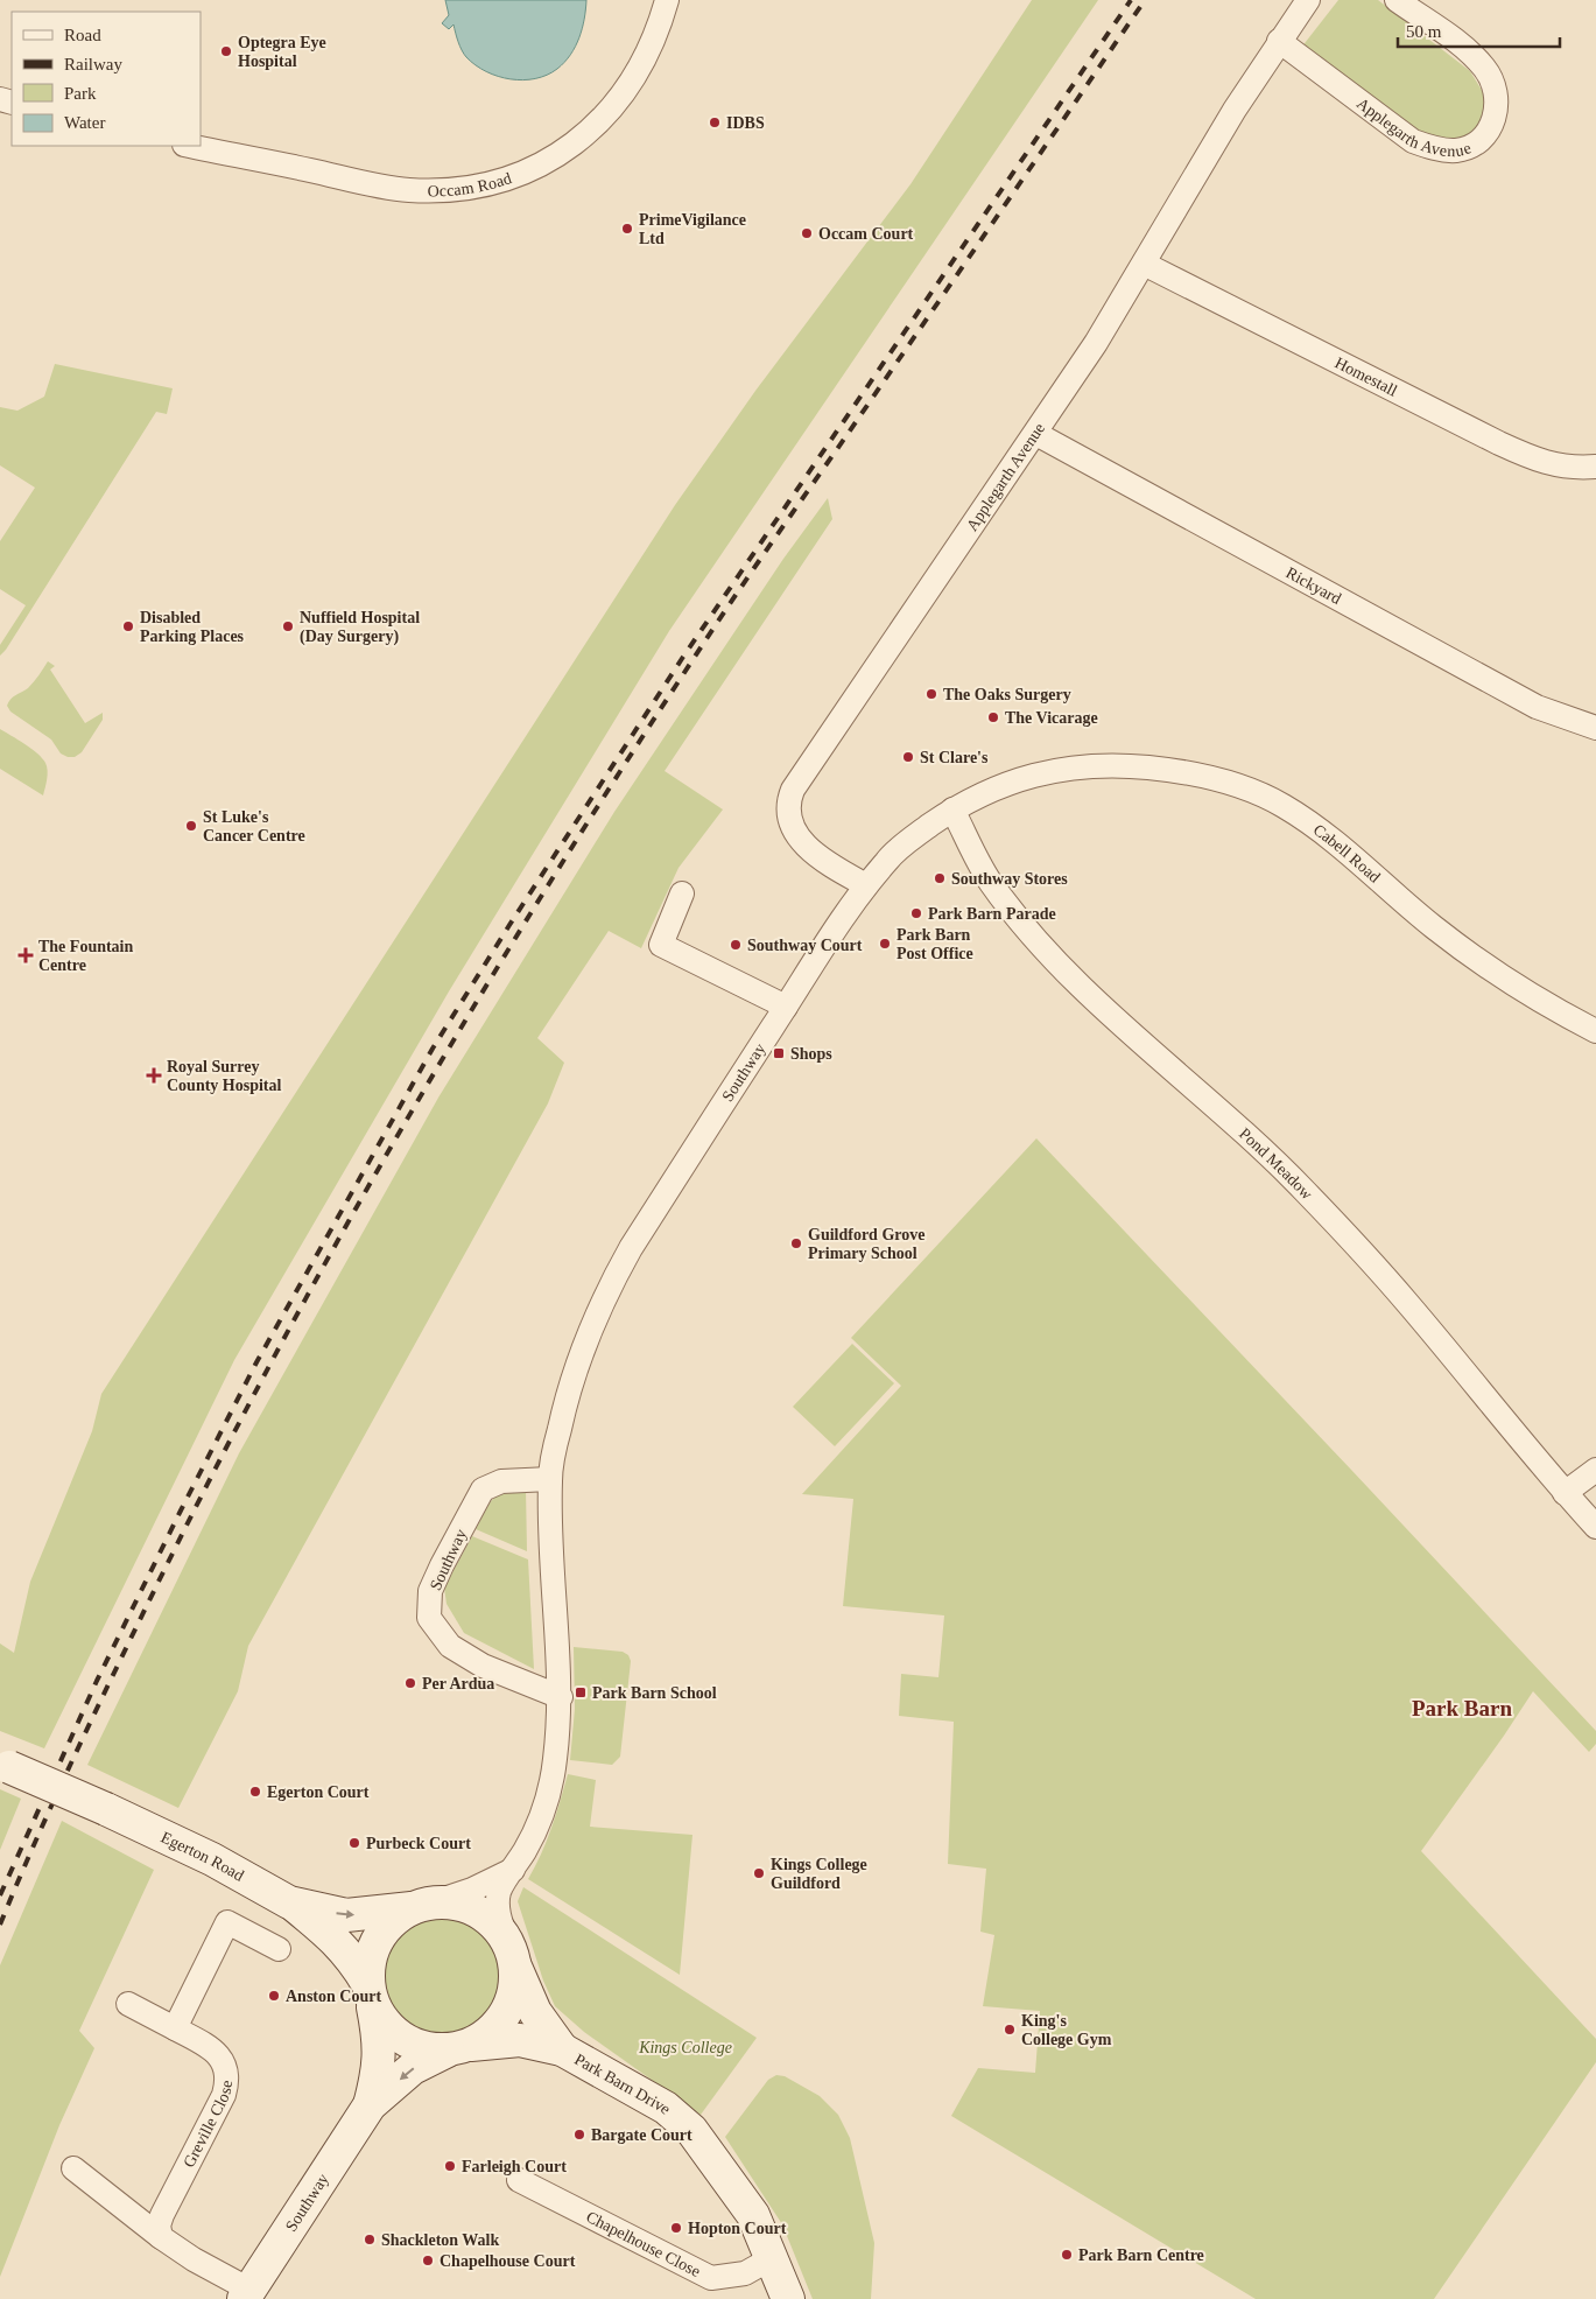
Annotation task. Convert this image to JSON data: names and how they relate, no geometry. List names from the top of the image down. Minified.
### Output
{"streets":{"street":["Applegarth Avenue","Occam Road","Homestall","Rickyard","Cabell Road","Southway","Pond Meadow","Egerton Road","Park Barn Drive","Greville Close","Chapelhouse Close"]},"crossings":[["Applegarth Avenue","Homestall"],["Applegarth Avenue","Rickyard"],["Applegarth Avenue","Southway"],["Cabell Road","Southway"],["Southway","Pond Meadow"],["Southway","Egerton Road"],["Park Barn Drive","Chapelhouse Close"]],"districts":["Park Barn"],"parks":["Kings College"],"places":{"other":["Optegra Eye Hospital","IDBS","PrimeVigilance Ltd","Occam Court","Disabled Parking Places","Nuffield Hospital (Day Surgery)","The Oaks Surgery","The Vicarage","St Clare's","St Luke's Cancer Centre","Southway Stores","Park Barn Parade","Park Barn Post Office","Southway Court","Guildford Grove Primary School","Per Ardua","Egerton Court","Purbeck Court","Kings College Guildford","Anston Court","King's College Gym","Bargate Court","Farleigh Court","Hopton Court","Shackleton Walk","Park Barn Centre","Chapelhouse Court"],"health":["The Fountain Centre","Royal Surrey County Hospital"],"transit":["Shops","Park Barn School"]},"legend":["Road","Railway","Park","Water"],"scale_bar":"50 m"}
